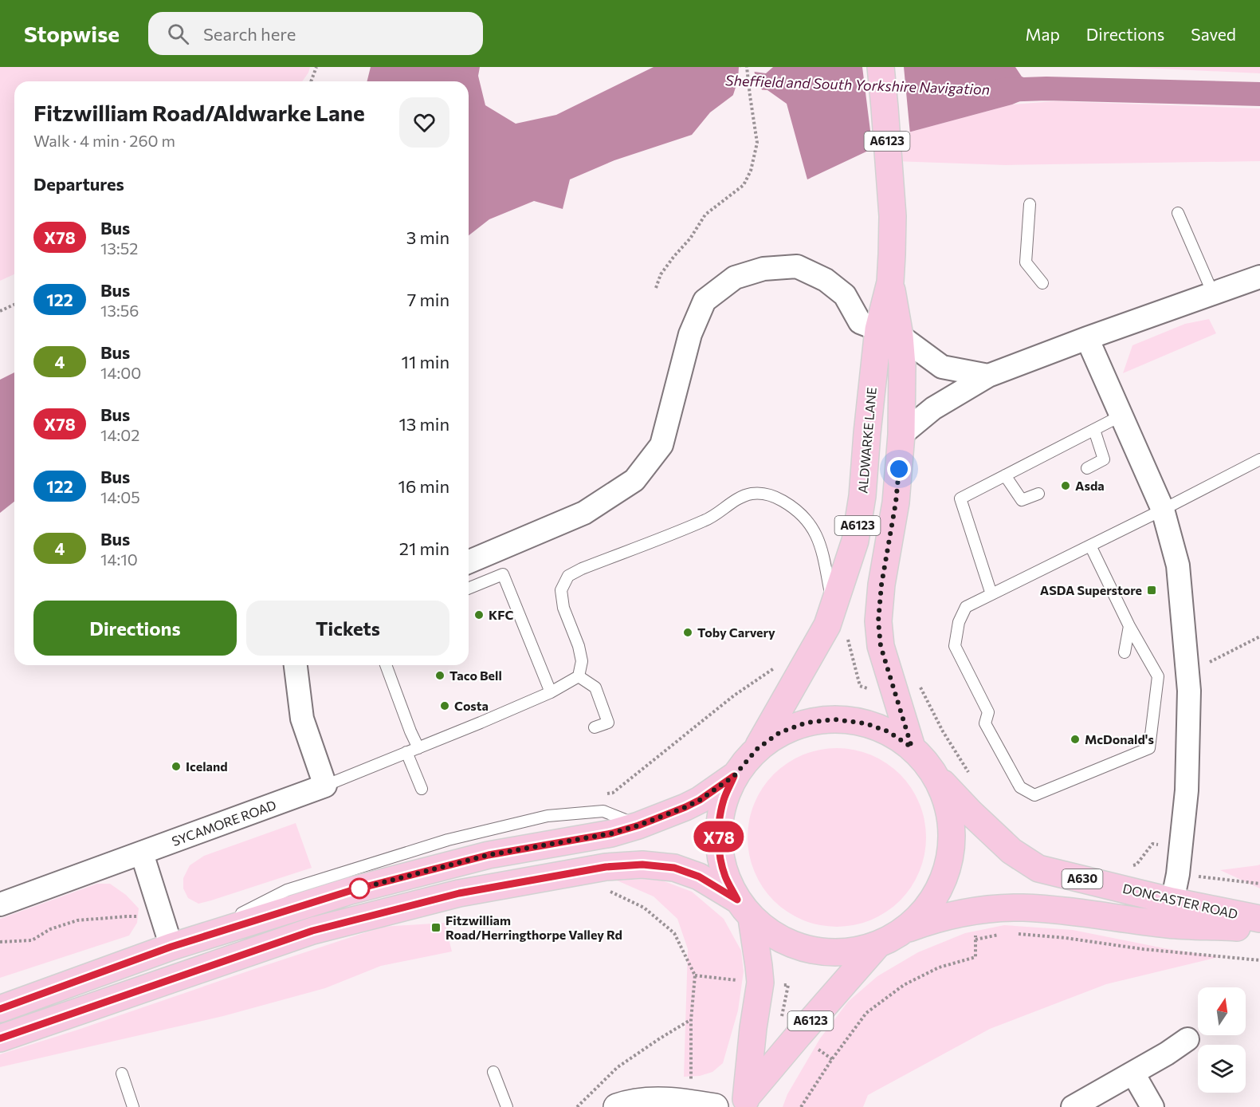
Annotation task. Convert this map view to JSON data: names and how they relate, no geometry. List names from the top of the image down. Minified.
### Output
{"streets":{"main road":["A6123","ALDWARKE LANE","A630","DONCASTER ROAD"],"street":["SYCAMORE ROAD"]},"water":["Sheffield and South Yorkshire Navigation"],"places":{"other":["Asda","KFC","Toby Carvery","Taco Bell","Costa","McDonald's","Iceland"],"transit":["ASDA Superstore","Fitzwilliam Road/Herringthorpe Valley Rd"]},"lines":["bus line X78"],"north":"top","page":{"header":"Stopwise","search":"Search here","nav":["Map","Directions","Saved"],"on_map":"X78","heading":[["Fitzwilliam Road/Aldwarke Lane","Walk · 4 min · 260 m"],"Departures"],"list":[{"mark":"X78","name":"Bus","note":"13:52","value":"3 min"},{"mark":"122","name":"Bus","note":"13:56","value":"7 min"},{"mark":"4","name":"Bus","note":"14:00","value":"11 min"},{"mark":"X78","name":"Bus","note":"14:02","value":"13 min"},{"mark":"122","name":"Bus","note":"14:05","value":"16 min"},{"mark":"4","name":"Bus","note":"14:10","value":"21 min"}],"buttons":["Directions","Tickets"]}}
